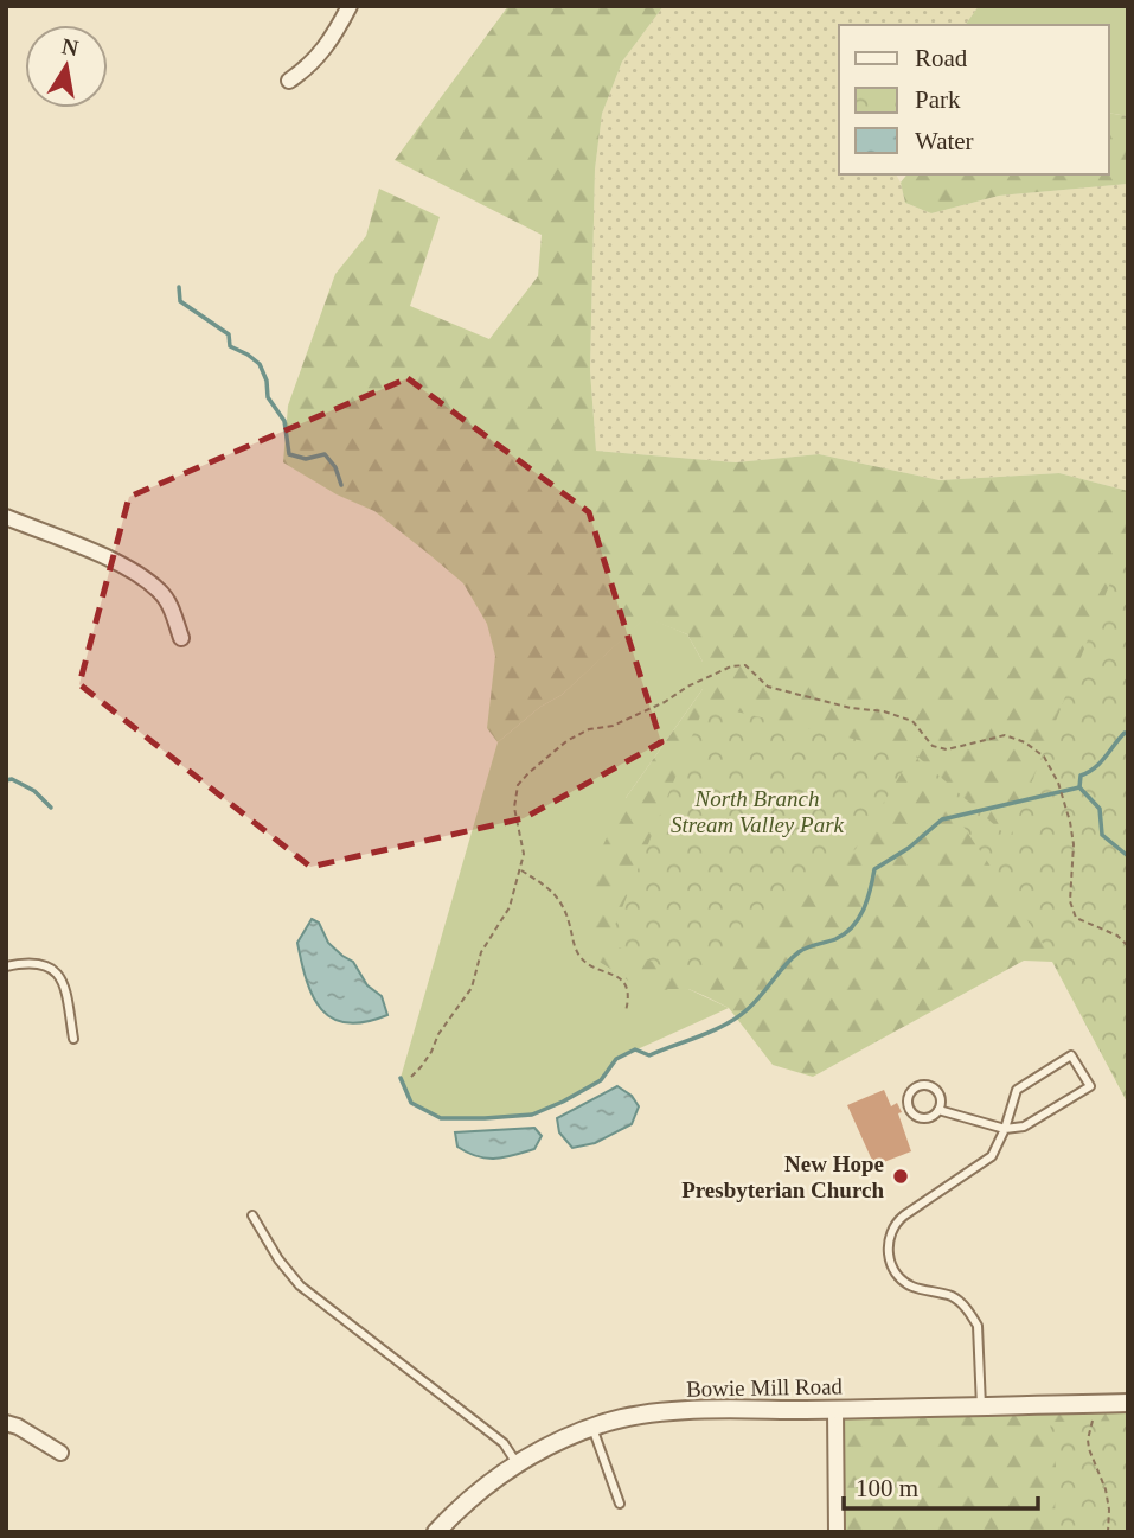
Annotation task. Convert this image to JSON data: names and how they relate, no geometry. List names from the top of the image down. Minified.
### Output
{"streets":{"street":["Bowie Mill Road"]},"parks":["North Branch Stream Valley Park"],"places":["New Hope Presbyterian Church"],"legend":["Road","Park","Water"],"scale_bar":"100 m","north":"top"}
